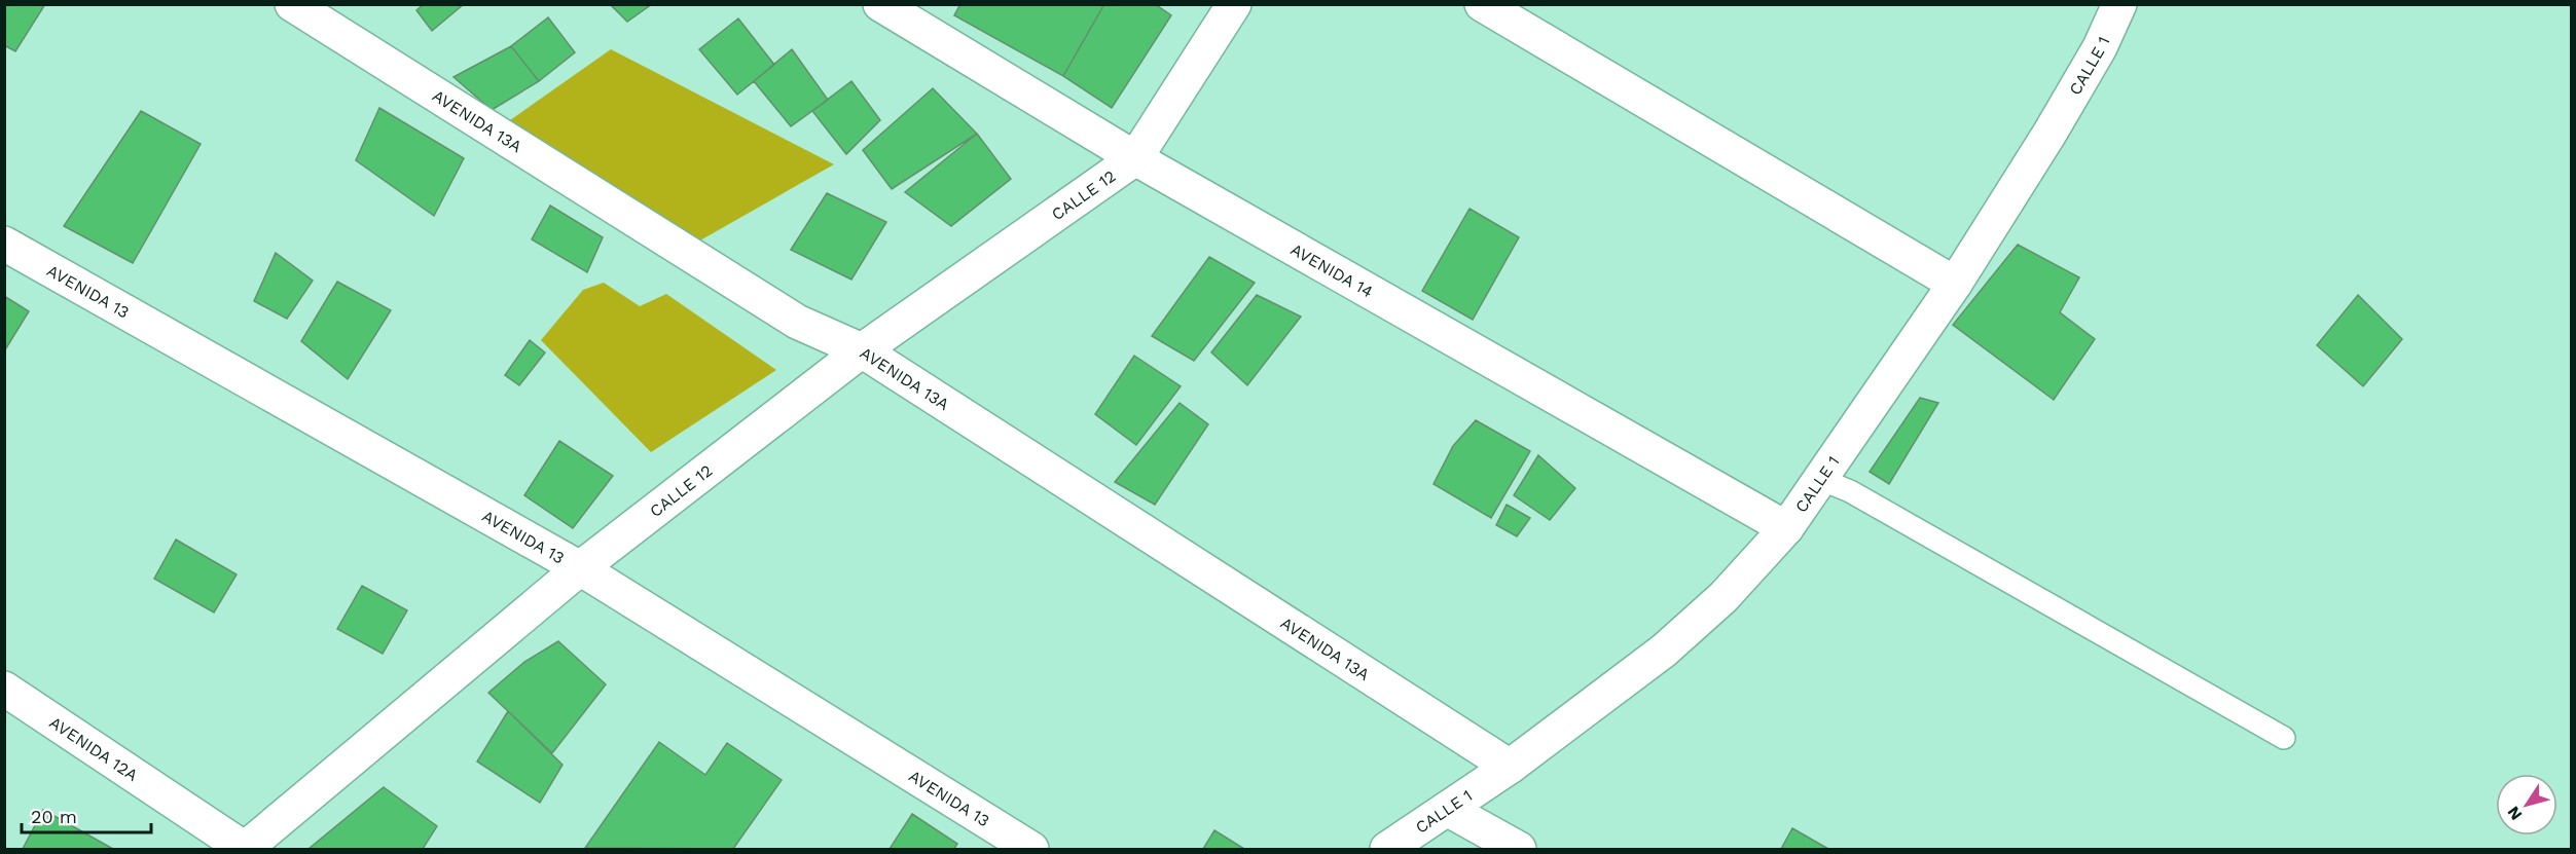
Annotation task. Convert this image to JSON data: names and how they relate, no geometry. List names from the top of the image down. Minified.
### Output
{"streets":{"street":["CALLE 1","AVENIDA 13A","CALLE 12","AVENIDA 14","AVENIDA 13","AVENIDA 12A"]},"crossings":[["CALLE 1","AVENIDA 13A"],["CALLE 1","AVENIDA 14"],["AVENIDA 13A","CALLE 12"],["CALLE 12","AVENIDA 14"],["CALLE 12","AVENIDA 13"],["CALLE 12","AVENIDA 12A"]],"scale_bar":"20 m","north":"bottom left"}
